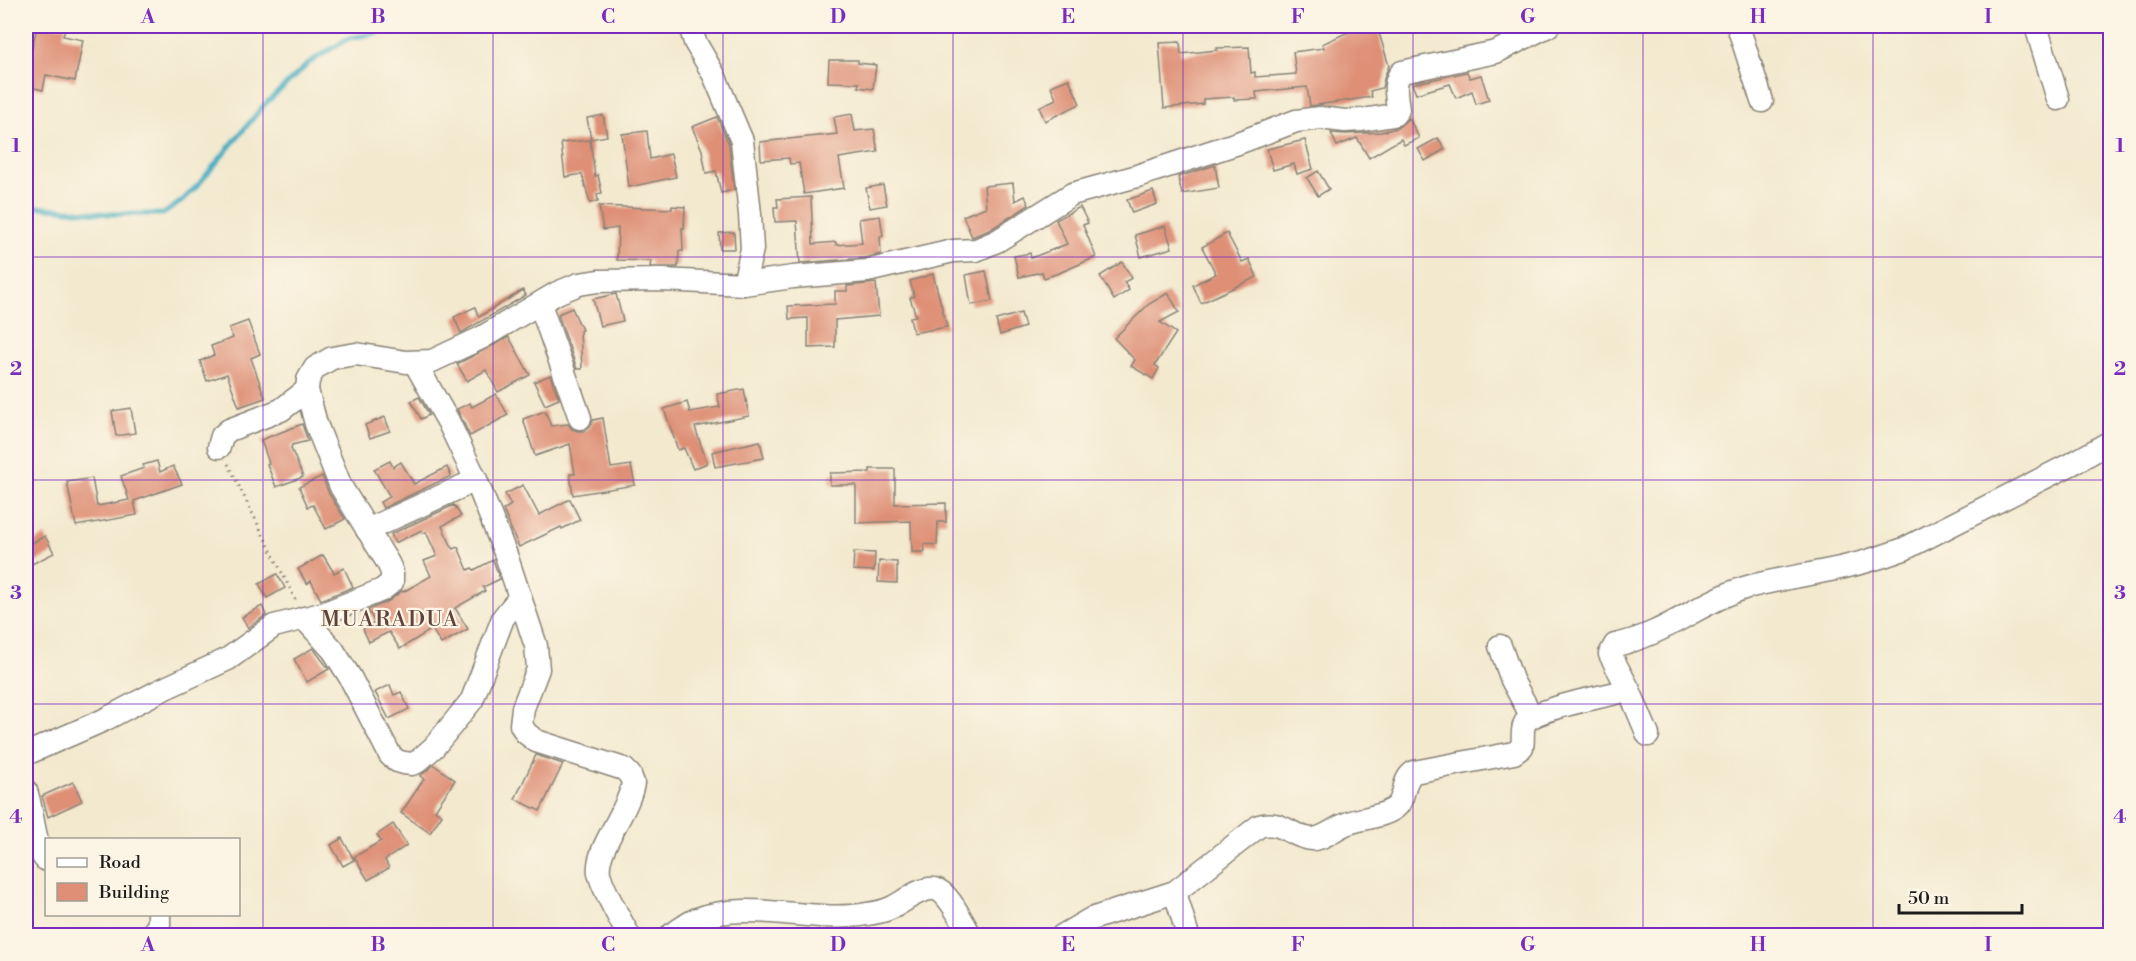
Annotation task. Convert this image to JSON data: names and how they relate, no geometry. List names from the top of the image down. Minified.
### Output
{"districts":["MUARADUA"],"legend":["Road","Building"],"scale_bar":"50 m","grid":{"columns":["A","B","C","D","E","F","G","H","I"],"rows":["1","2","3","4"]}}
